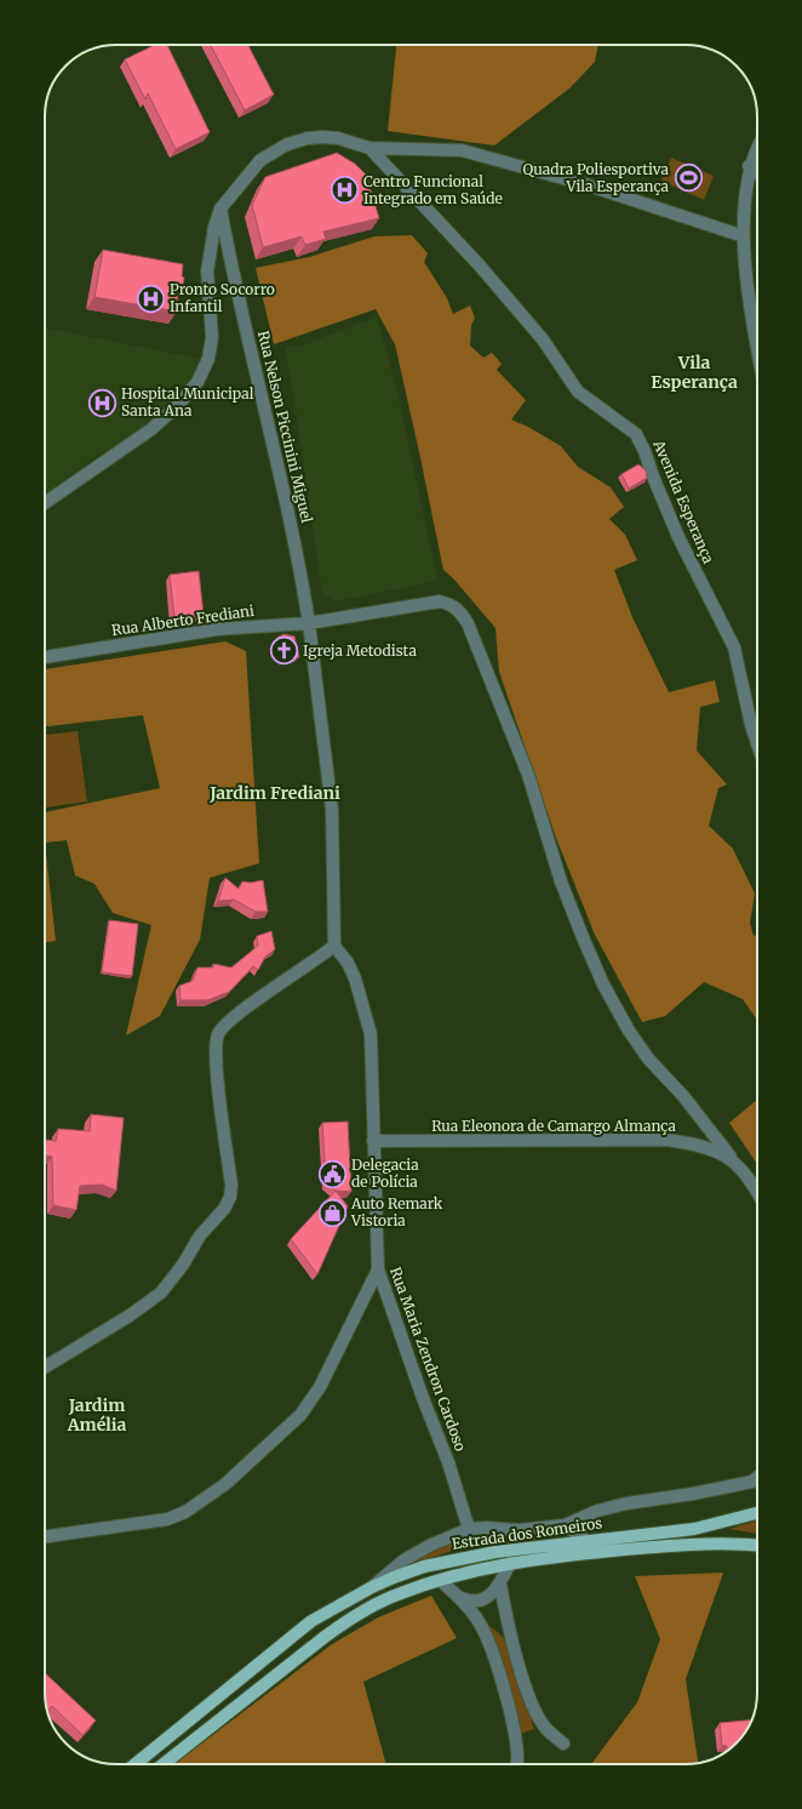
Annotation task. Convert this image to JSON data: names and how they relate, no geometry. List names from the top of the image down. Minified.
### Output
{"streets":{"main road":["Estrada dos Romeiros"],"street":["Rua Nelson Piccinini Miguel","Avenida Esperança","Rua Alberto Frediani","Rua Eleonora de Camargo Almança","Rua Maria Zendron Cardoso"]},"crossings":[["Rua Nelson Piccinini Miguel","Rua Alberto Frediani"],["Rua Alberto Frediani","Rua Eleonora de Camargo Almança"],["Rua Eleonora de Camargo Almança","Rua Maria Zendron Cardoso"]],"districts":["Vila Esperança","Jardim Frediani","Jardim Amélia"],"places":{"sports":["Quadra Poliesportiva Vila Esperança"],"hospital":["Centro Funcional Integrado em Saúde","Pronto Socorro Infantil","Hospital Municipal Santa Ana"],"church":["Igreja Metodista"],"public building":["Delegacia de Polícia"],"shop":["Auto Remark Vistoria"]}}
